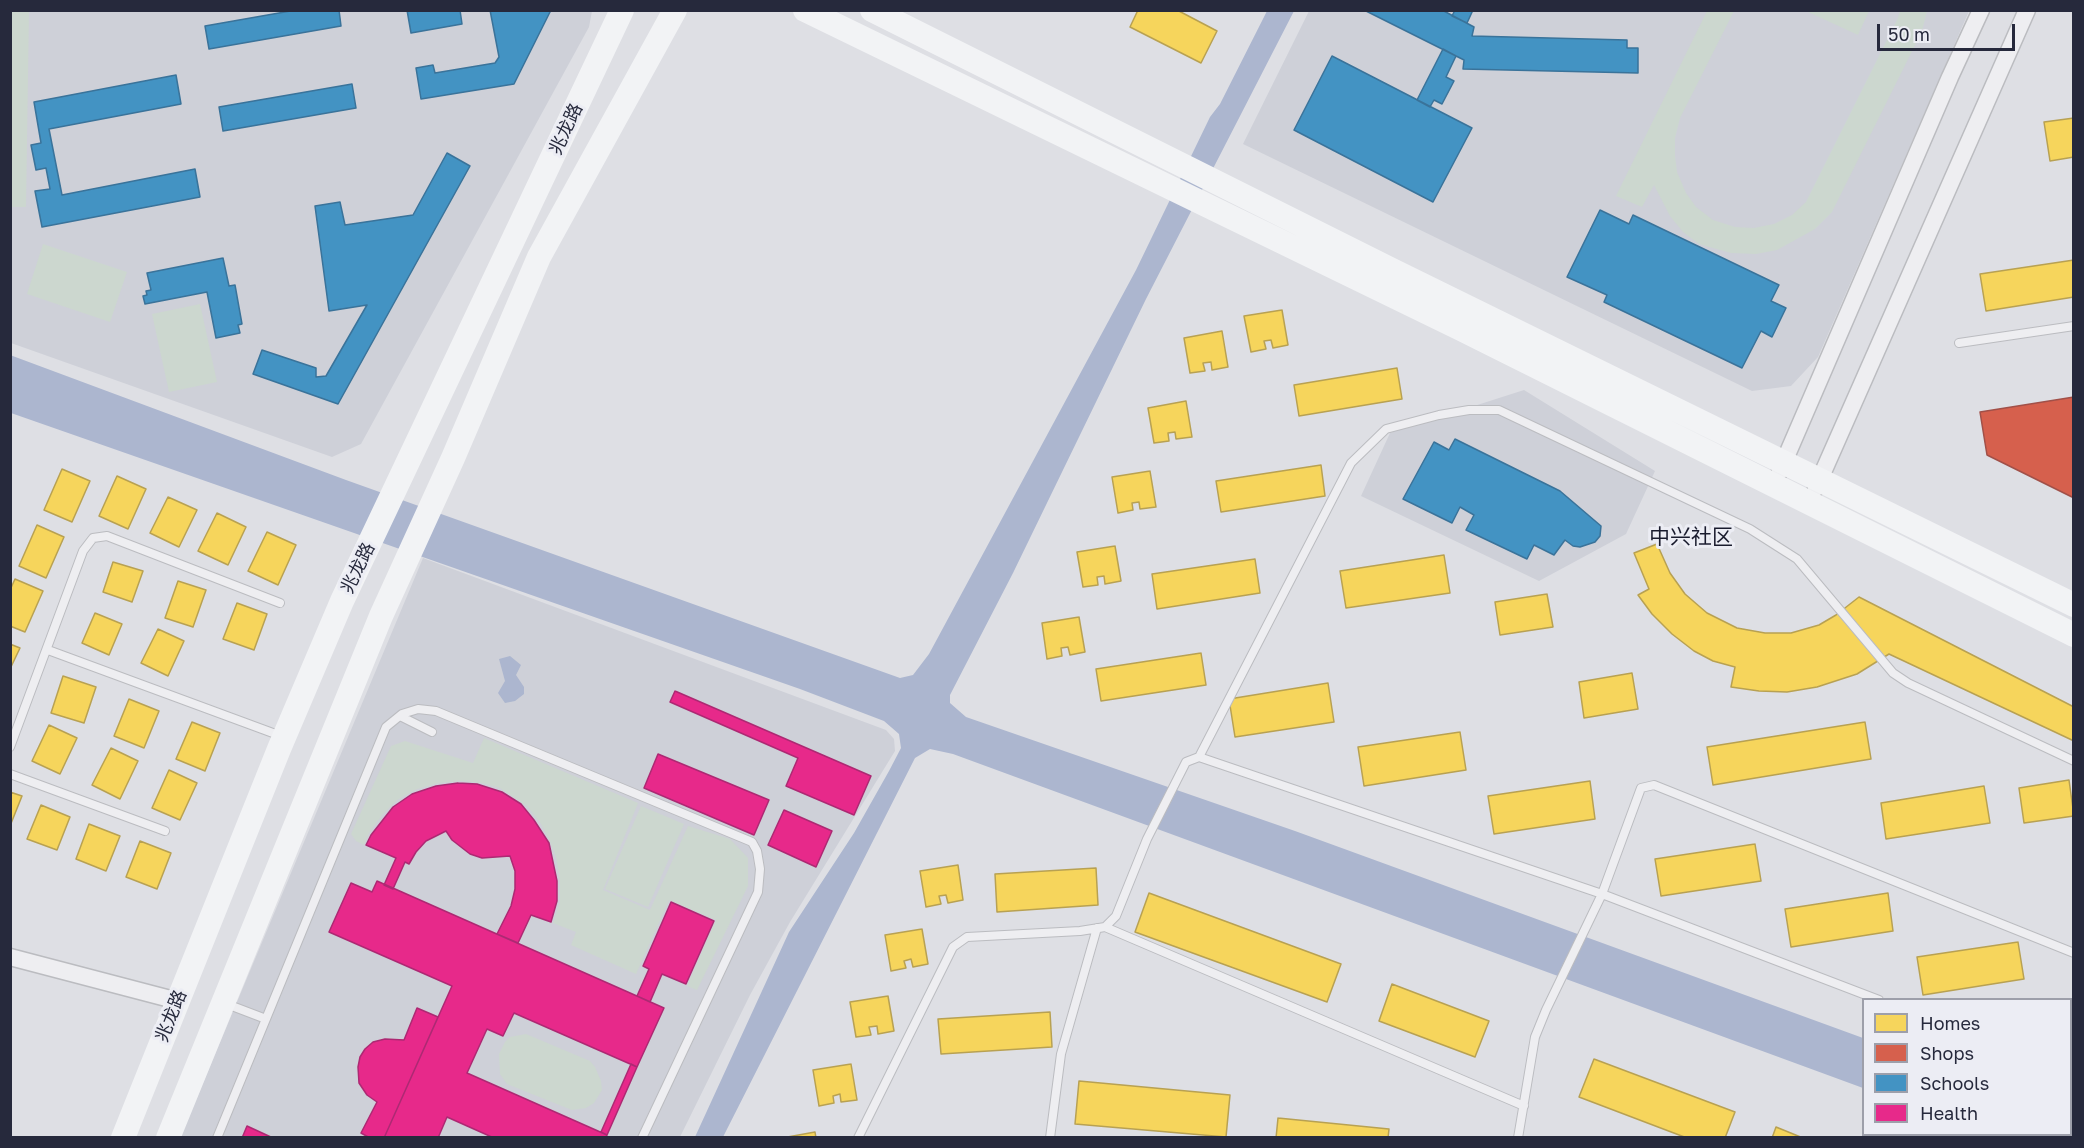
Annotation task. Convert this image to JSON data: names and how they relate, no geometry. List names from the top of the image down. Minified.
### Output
{"streets":{"street":["兆龙路"]},"districts":["中兴社区"],"legend":["Homes","Shops","Schools","Health"],"scale_bar":"50 m"}
